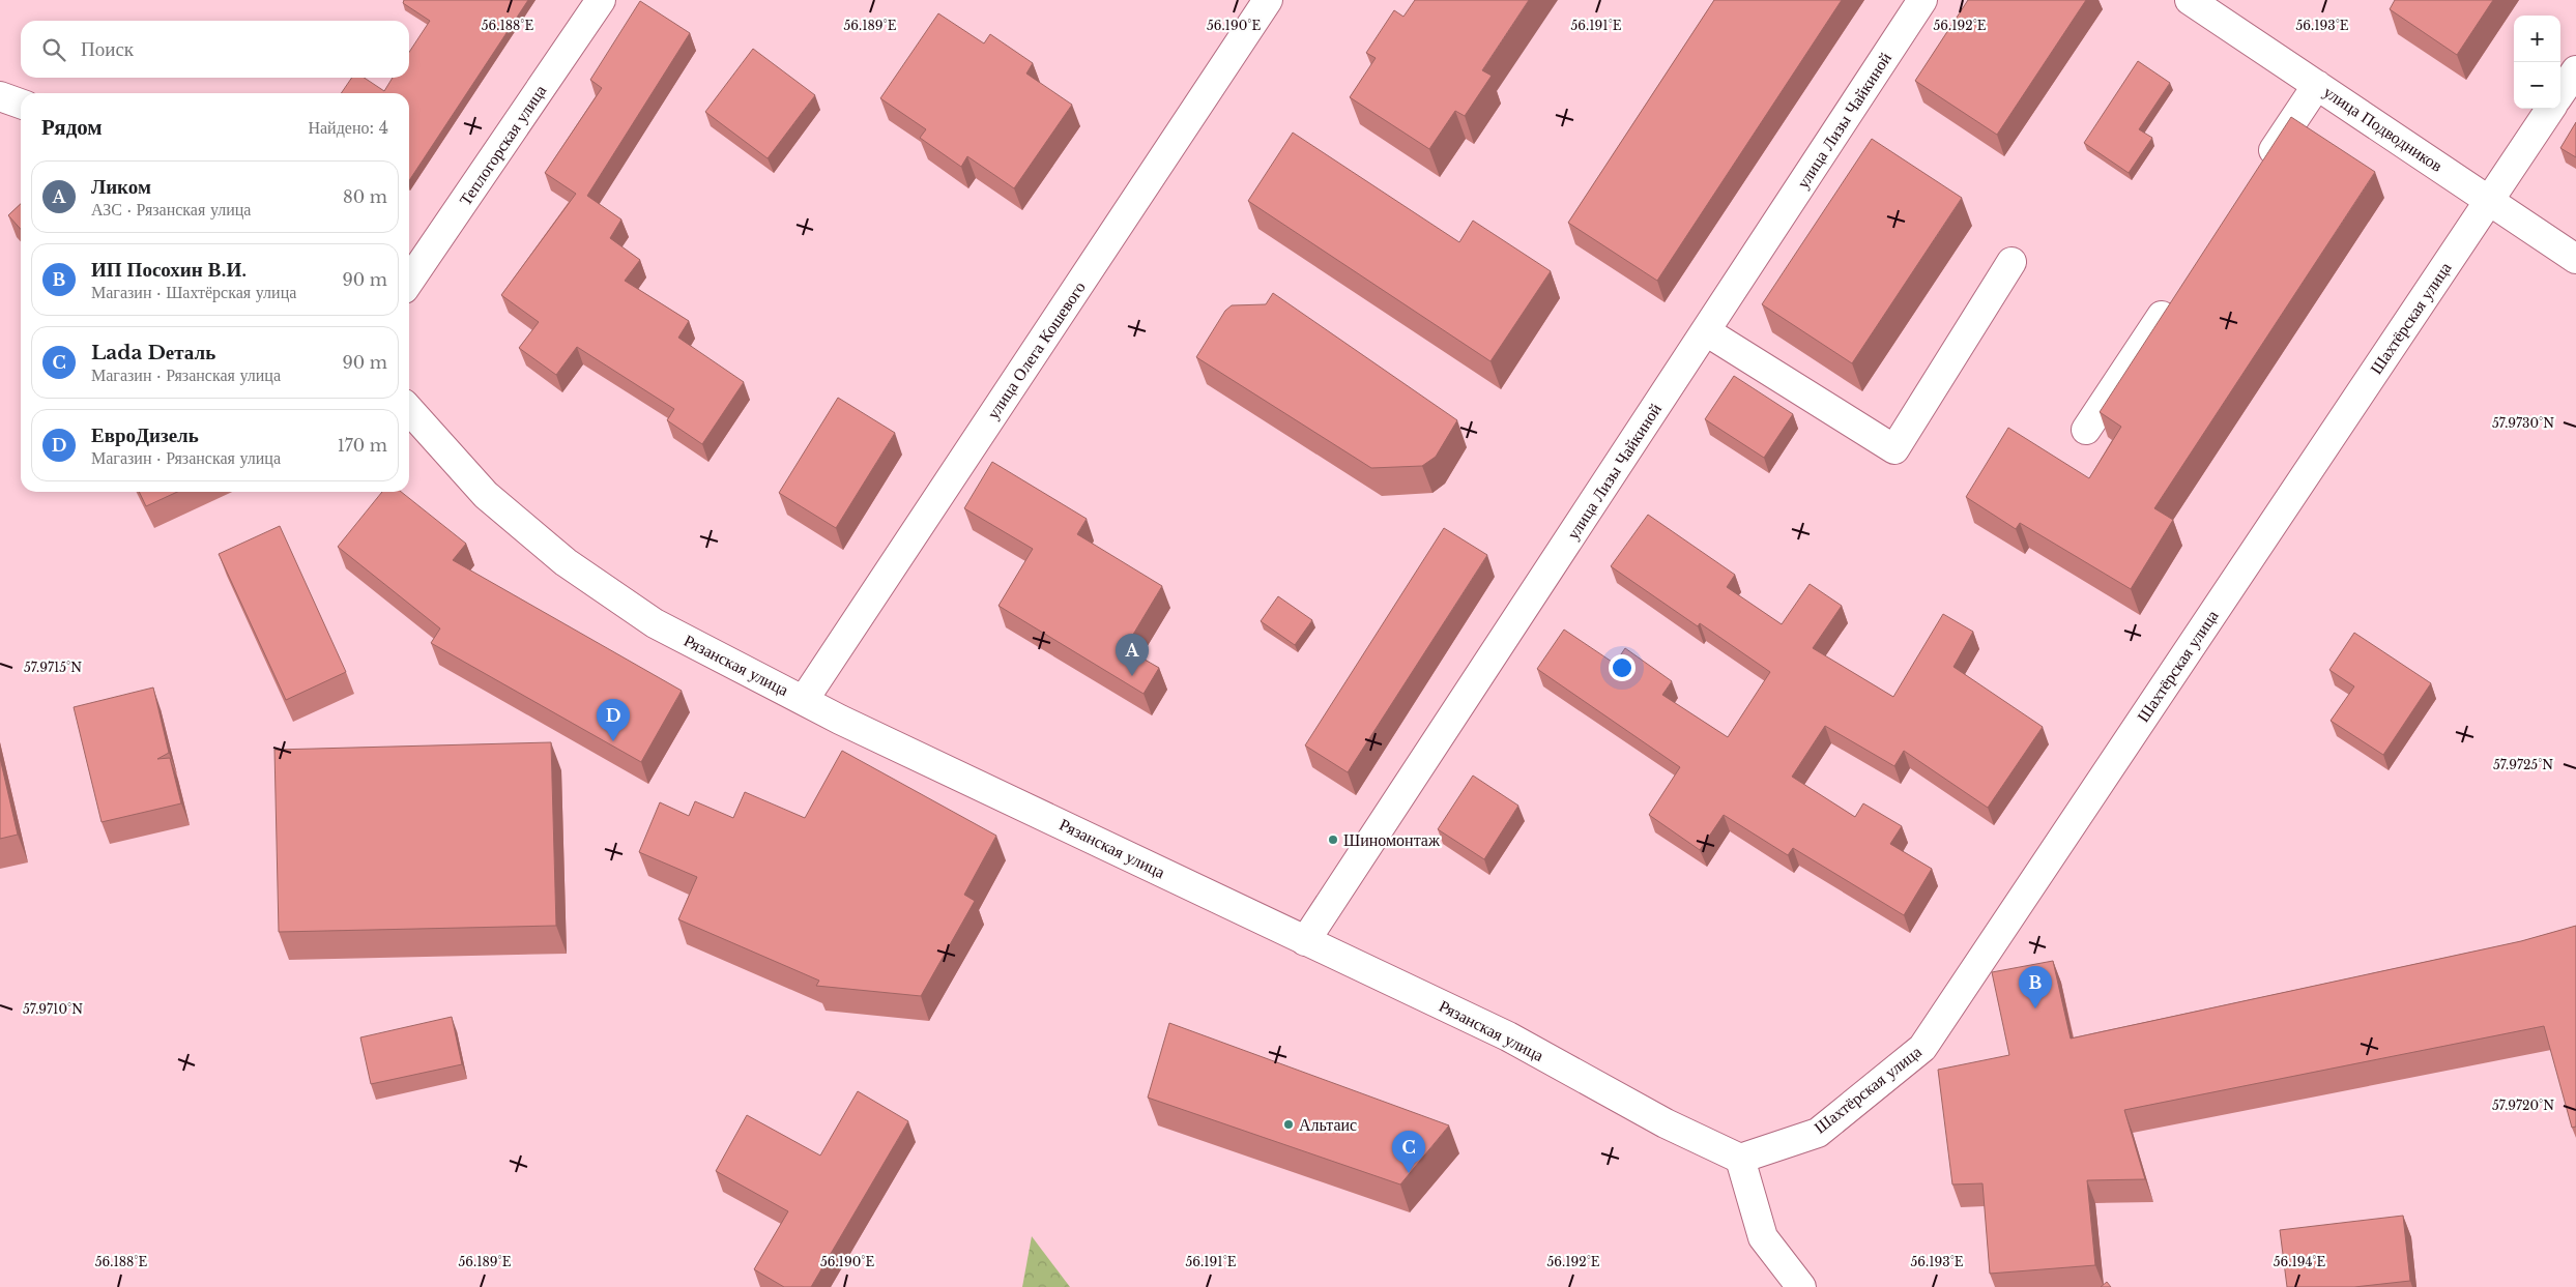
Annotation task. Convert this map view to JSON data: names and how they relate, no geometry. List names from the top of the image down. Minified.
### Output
{"streets":{"street":["улица Лизы Чайкиной","улица Подводников","Теплогорская улица","Шахтёрская улица","улица Олега Кошевого","Рязанская улица"]},"crossings":[["улица Лизы Чайкиной","Рязанская улица"],["улица Подводников","Шахтёрская улица"],["Шахтёрская улица","Рязанская улица"],["улица Олега Кошевого","Рязанская улица"]],"places":["Шиномонтаж","Альтаис"],"page":{"map_buttons":["+","−"],"search":"Поиск","heading":["Рядом","Найдено: 4"],"list":[{"mark":"A","name":"Ликом","note":"АЗС · Рязанская улица","value":"80 m"},{"mark":"B","name":"ИП Посохин В.И.","note":"Магазин · Шахтёрская улица","value":"90 m"},{"mark":"C","name":"Lada Dеталь","note":"Магазин · Рязанская улица","value":"90 m"},{"mark":"D","name":"ЕвроДизель","note":"Магазин · Рязанская улица","value":"170 m"}],"pins":["A","D","B","C"]},"coordinates":["56.188°E","56.189°E","56.190°E","56.191°E","56.192°E","56.193°E","57.9730°N","57.9715°N","57.9725°N","57.9710°N","57.9720°N","56.194°E"]}
